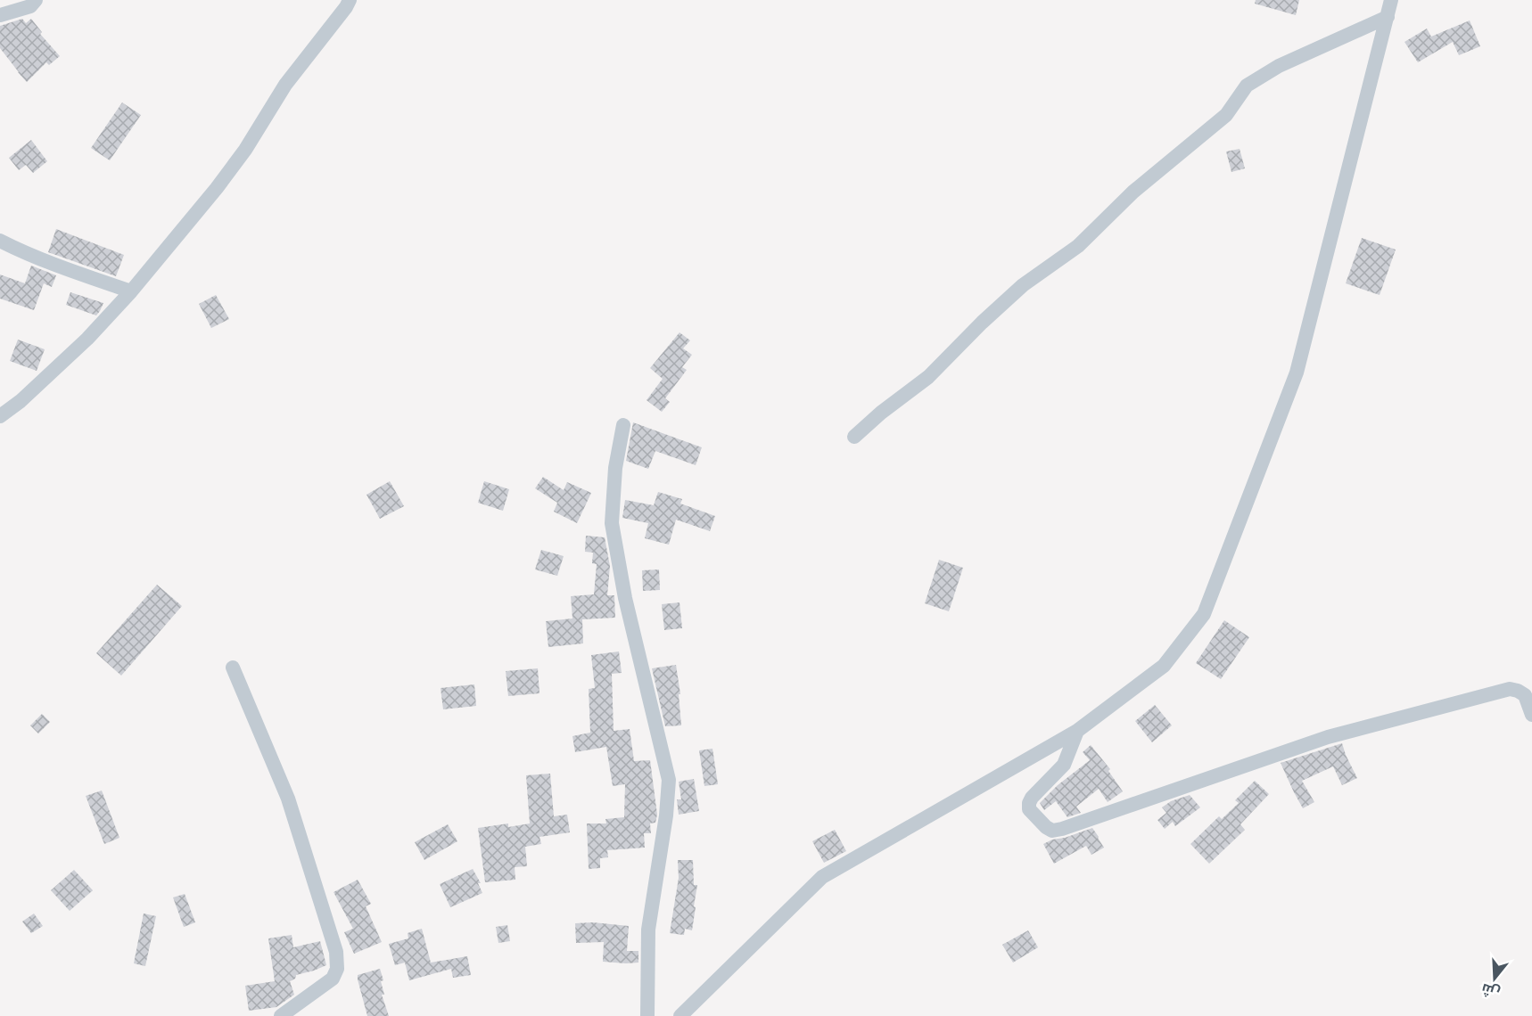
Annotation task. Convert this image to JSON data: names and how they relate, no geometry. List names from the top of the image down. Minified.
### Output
{"north":"bottom"}
